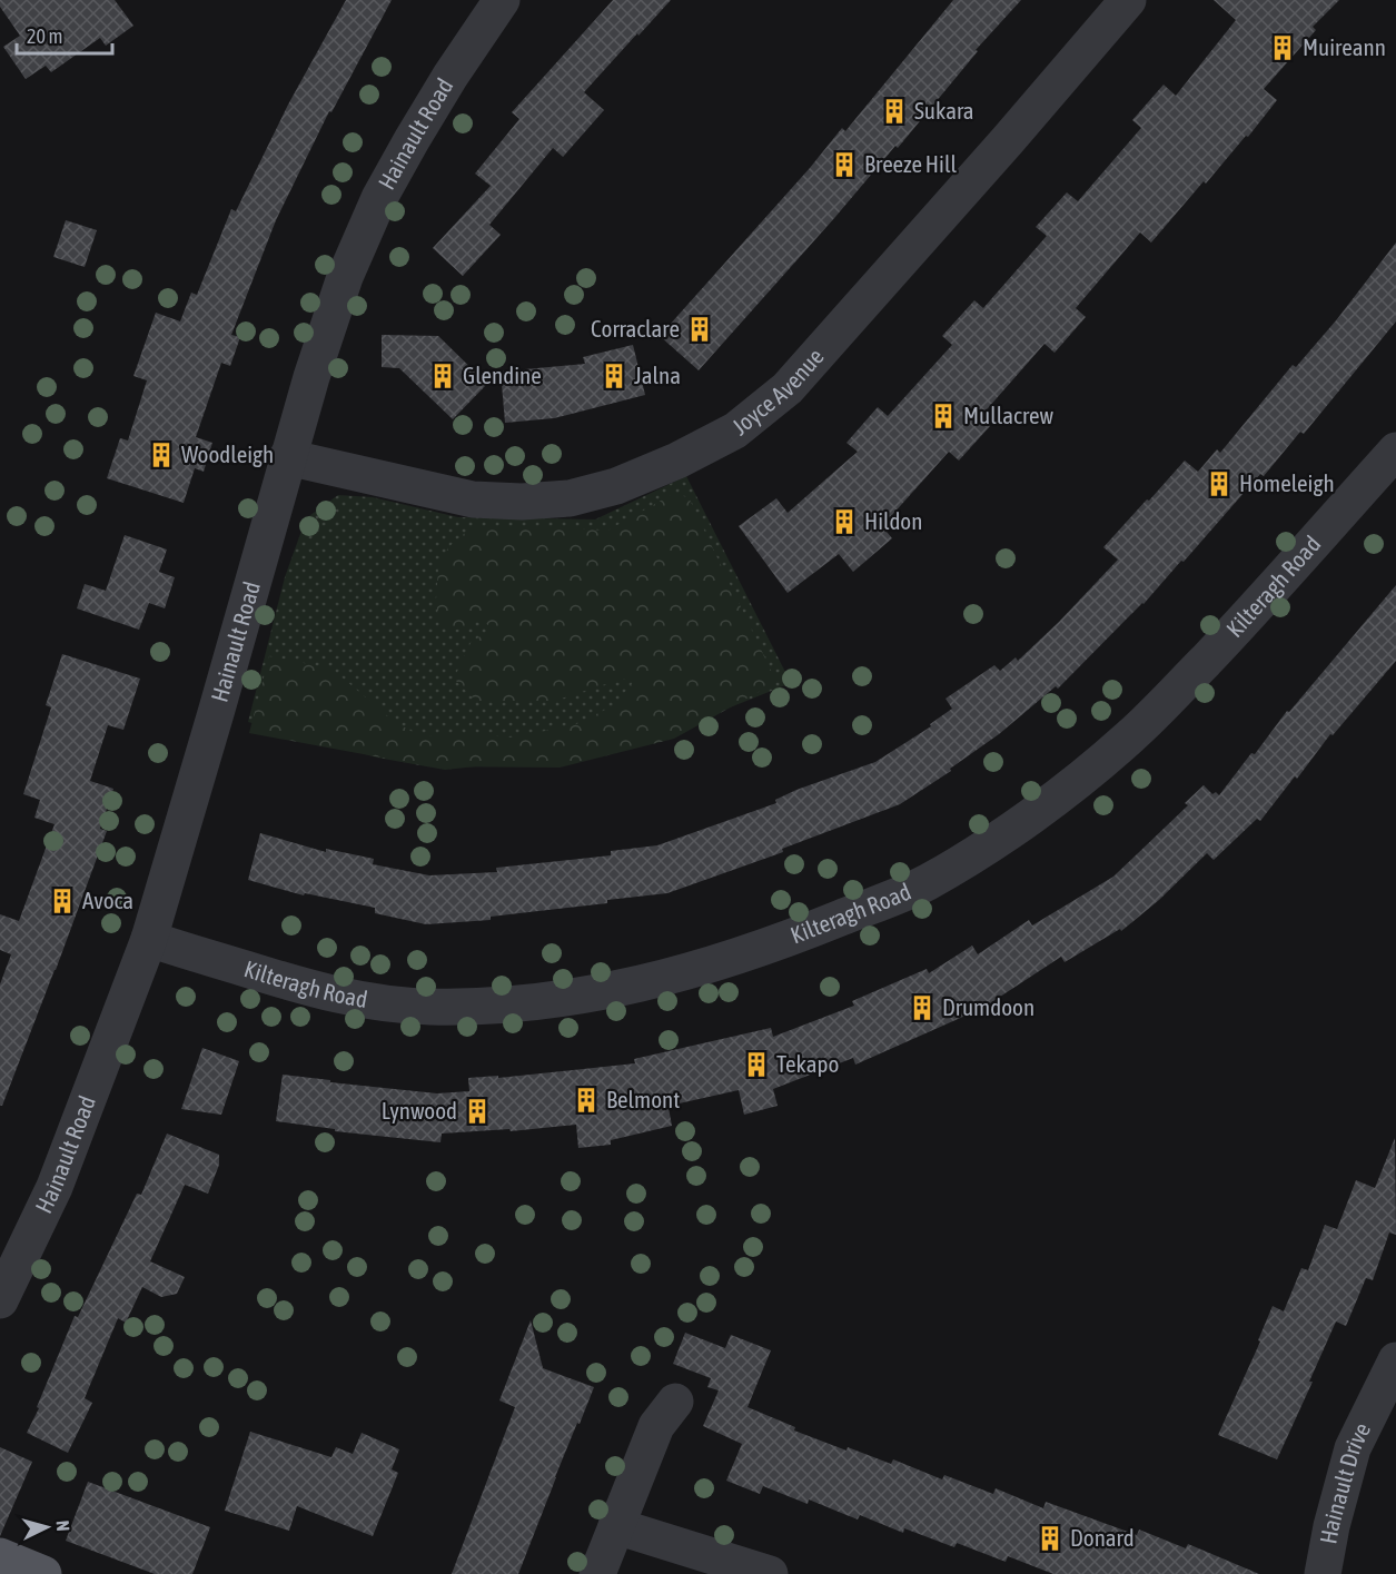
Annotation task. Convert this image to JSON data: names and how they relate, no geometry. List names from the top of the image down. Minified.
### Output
{"streets":{"street":["Hainault Road","Joyce Avenue","Kilteragh Road","Hainault Drive"]},"crossings":[["Hainault Road","Joyce Avenue"],["Hainault Road","Kilteragh Road"]],"places":{"building":["Muireann","Sukara","Breeze Hill","Corraclare","Glendine","Jalna","Mullacrew","Woodleigh","Homeleigh","Hildon","Avoca","Drumdoon","Tekapo","Belmont","Lynwood","Donard"]},"scale_bar":"20 m","north":"right"}
